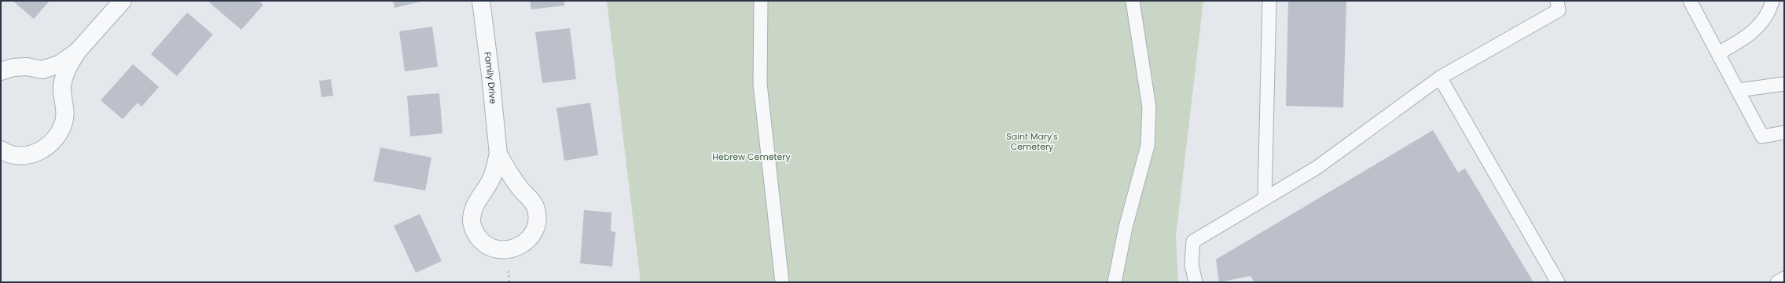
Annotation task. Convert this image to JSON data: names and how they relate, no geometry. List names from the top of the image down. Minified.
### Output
{"streets":{"street":["Family Drive"]},"parks":["Saint Mary's Cemetery","Hebrew Cemetery"]}
